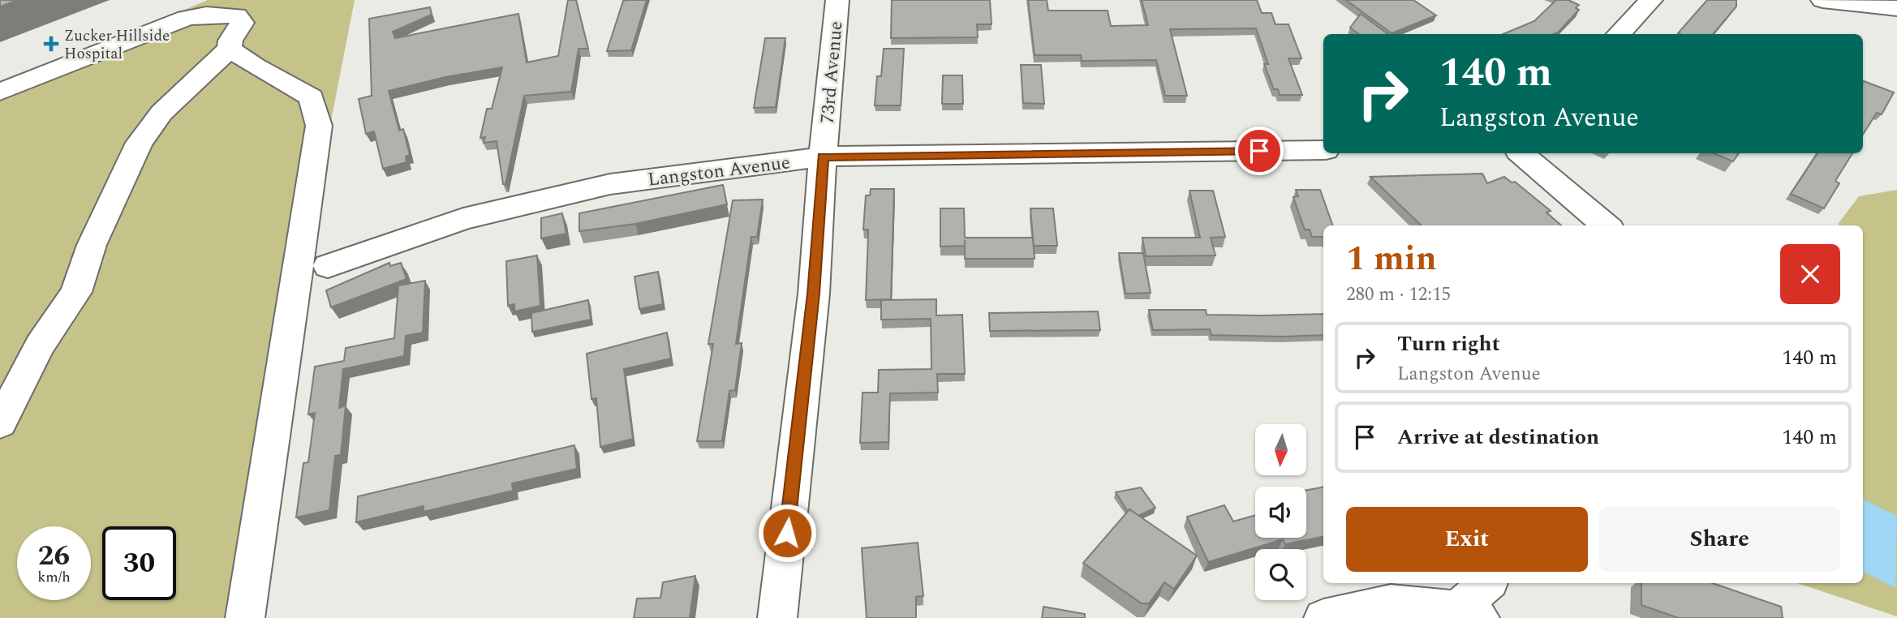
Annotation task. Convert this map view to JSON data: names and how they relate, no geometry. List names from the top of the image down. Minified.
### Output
{"streets":{"street":["73rd Avenue","Langston Avenue"]},"crossings":[["73rd Avenue","Langston Avenue"]],"places":{"health":["Zucker Hillside Hospital"]},"north":"bottom","page":{"turn":["140 m","Langston Avenue"],"heading":["1 min","280 m · 12:15"],"list":[{"name":"Turn right","note":"Langston Avenue","value":"140 m"},{"name":"Arrive at destination","value":"140 m"}],"buttons":["Exit","Share"],"speed":"26 km/h","limit":"30"}}
